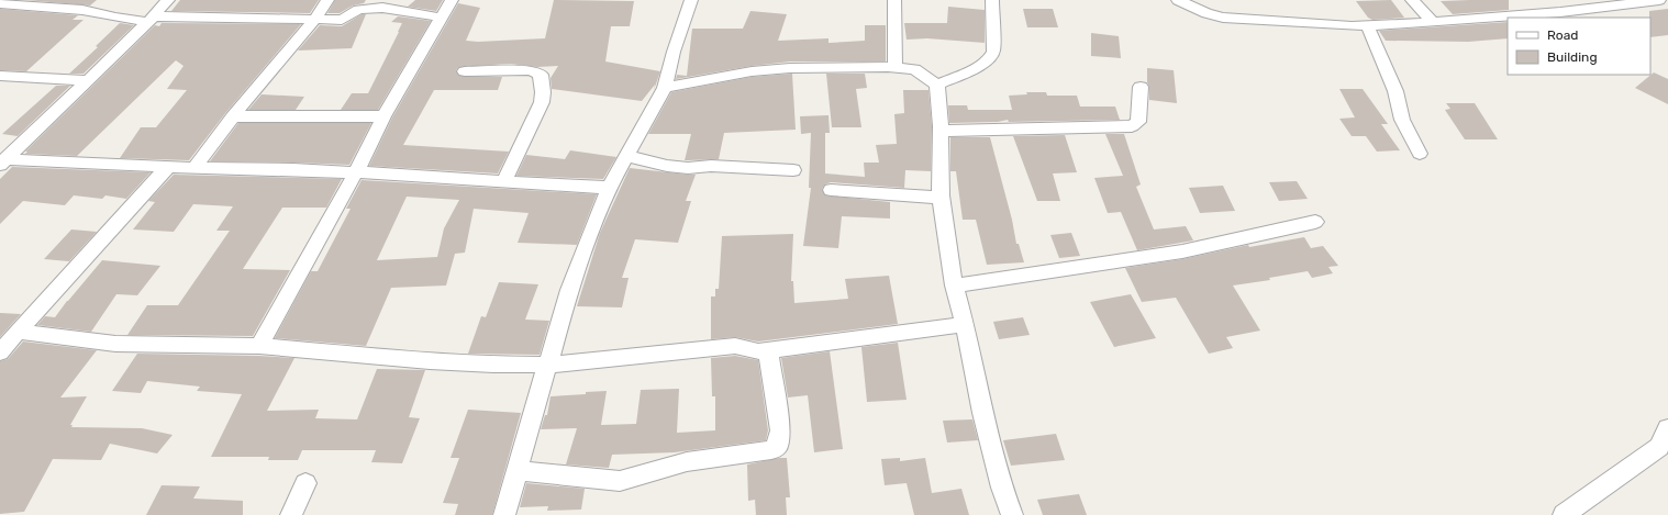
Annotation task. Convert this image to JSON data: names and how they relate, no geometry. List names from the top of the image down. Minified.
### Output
{"legend":["Road","Building"]}
